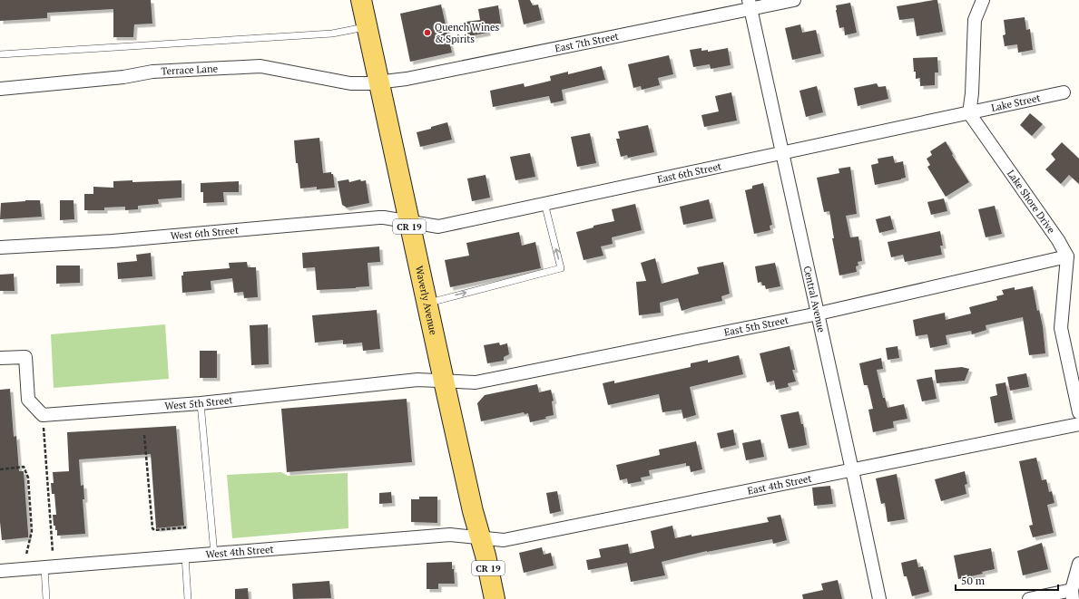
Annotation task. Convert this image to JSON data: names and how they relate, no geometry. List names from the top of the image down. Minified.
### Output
{"streets":{"main road":["CR 19","Waverly Avenue"],"street":["East 7th Street","Terrace Lane","Lake Street","East 6th Street","Lake Shore Drive","West 6th Street","Central Avenue","East 5th Street","West 5th Street","East 4th Street","West 4th Street"]},"crossings":[["East 7th Street","Terrace Lane"],["East 7th Street","Central Avenue"],["East 7th Street","Waverly Avenue"],["Terrace Lane","Waverly Avenue"],["Lake Street","East 6th Street"],["Lake Street","Lake Shore Drive"],["East 6th Street","Lake Shore Drive"],["East 6th Street","West 6th Street"],["East 6th Street","Central Avenue"],["East 6th Street","Waverly Avenue"],["Lake Shore Drive","East 5th Street"],["West 6th Street","Waverly Avenue"],["Central Avenue","East 5th Street"],["Central Avenue","East 4th Street"],["Waverly Avenue","East 5th Street"],["Waverly Avenue","West 5th Street"],["Waverly Avenue","East 4th Street"],["Waverly Avenue","West 4th Street"],["East 5th Street","West 5th Street"],["East 4th Street","West 4th Street"]],"places":["Quench Wines & Spirits"],"scale_bar":"50 m"}
